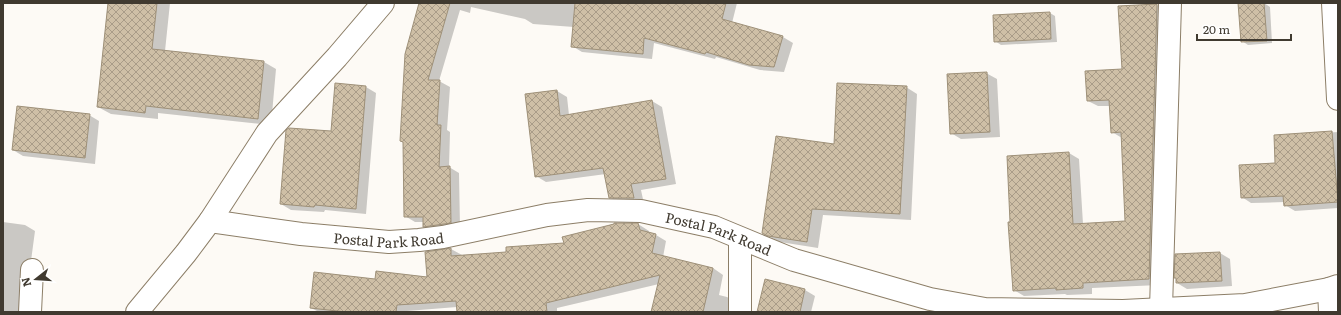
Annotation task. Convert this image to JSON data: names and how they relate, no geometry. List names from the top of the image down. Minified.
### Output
{"streets":{"street":["Postal Park Road"]},"scale_bar":"20 m","north":"left"}
